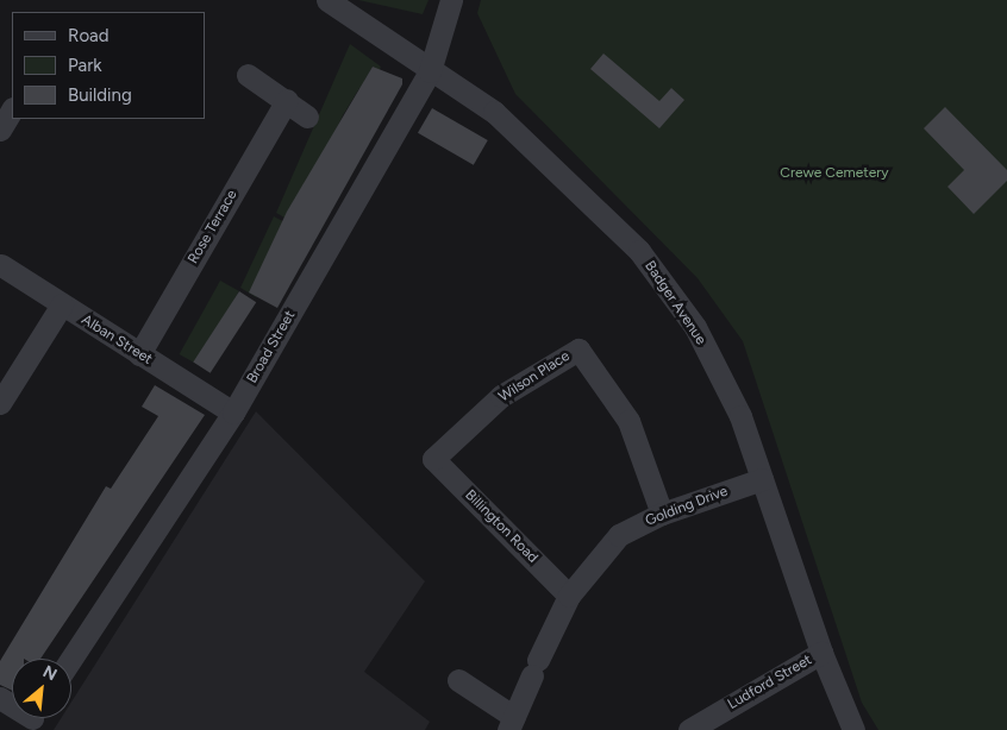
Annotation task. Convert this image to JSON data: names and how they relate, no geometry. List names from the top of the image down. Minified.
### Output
{"streets":{"street":["Rose Terrace","Badger Avenue","Alban Street","Broad Street","Wilson Place","Golding Drive","Billington Road","Ludford Street"]},"crossings":[["Rose Terrace","Alban Street"],["Badger Avenue","Broad Street"],["Badger Avenue","Golding Drive"],["Badger Avenue","Ludford Street"],["Alban Street","Broad Street"],["Wilson Place","Golding Drive"],["Wilson Place","Billington Road"],["Golding Drive","Billington Road"]],"parks":["Crewe Cemetery"],"legend":["Road","Park","Building"],"north":"top right"}
